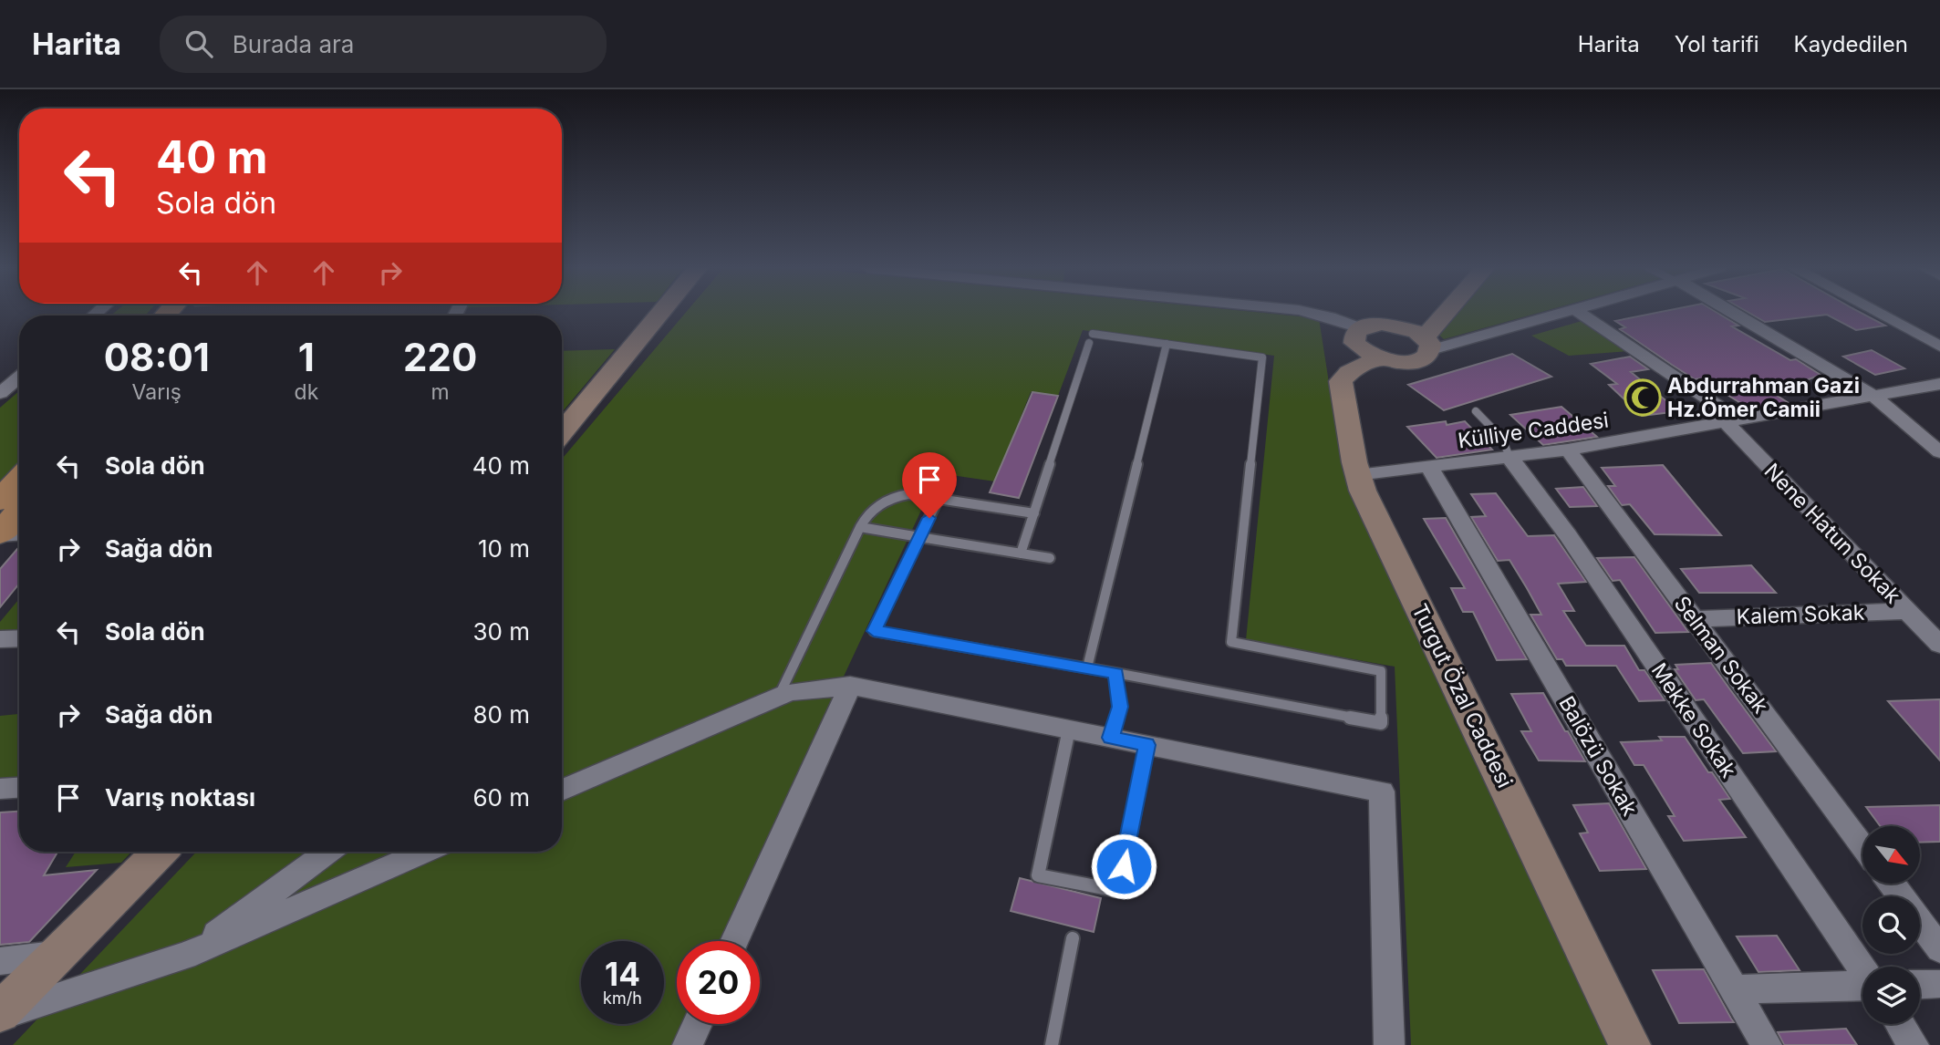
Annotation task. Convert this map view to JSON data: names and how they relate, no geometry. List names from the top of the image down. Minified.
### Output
{"streets":{"street":["Külliye Caddesi","Nene Hatun Sokak","Kalem Sokak","Selman Sokak","Turgut Özal Caddesi","Mekke Sokak","Balözü Sokak"]},"crossings":[["Külliye Caddesi","Nene Hatun Sokak"],["Külliye Caddesi","Selman Sokak"],["Külliye Caddesi","Turgut Özal Caddesi"],["Külliye Caddesi","Mekke Sokak"],["Külliye Caddesi","Balözü Sokak"],["Nene Hatun Sokak","Kalem Sokak"],["Kalem Sokak","Selman Sokak"]],"places":{"mosque":["Abdurrahman Gazi Hz.Ömer Camii"]},"north":"bottom right","page":{"header":"Harita","search":"Burada ara","nav":["Harita","Yol tarifi","Kaydedilen"],"turn":["40 m","Sola dön"],"eta":["08:01","Varış","1","dk","220","m"],"list":[{"name":"Sola dön","value":"40 m"},{"name":"Sağa dön","value":"10 m"},{"name":"Sola dön","value":"30 m"},{"name":"Sağa dön","value":"80 m"},{"name":"Varış noktası","value":"60 m"}],"speed":"14 km/h","limit":"20"}}
